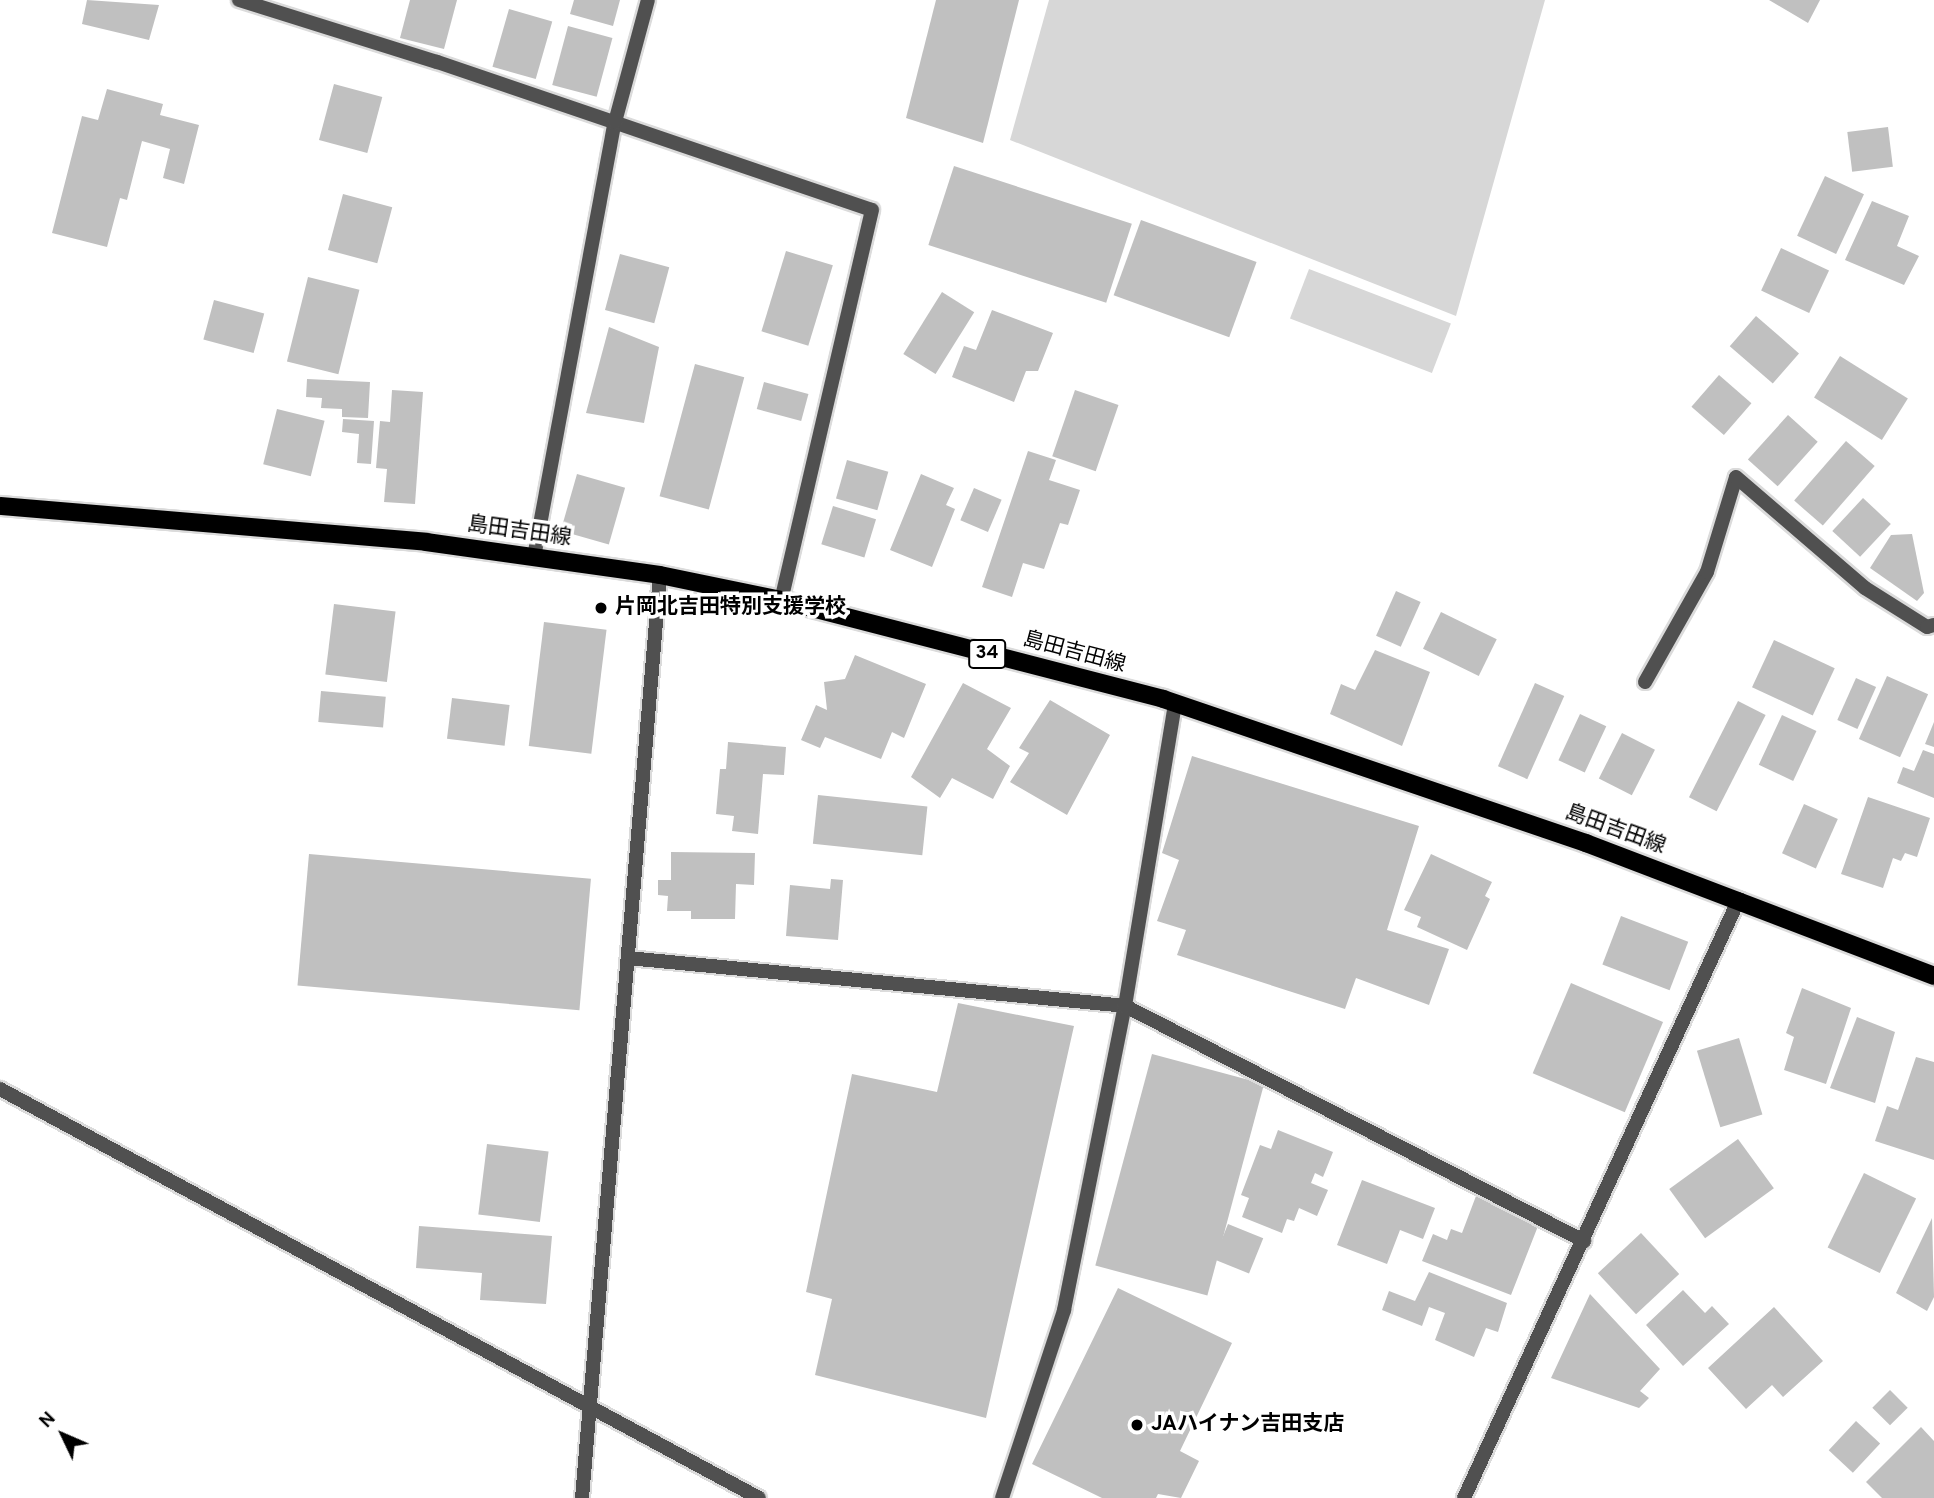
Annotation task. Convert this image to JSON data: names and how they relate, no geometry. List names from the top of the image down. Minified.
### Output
{"streets":{"main road":["島田吉田線","34"]},"places":["片岡北吉田特別支援学校","JAハイナン吉田支店"],"north":"top left"}
